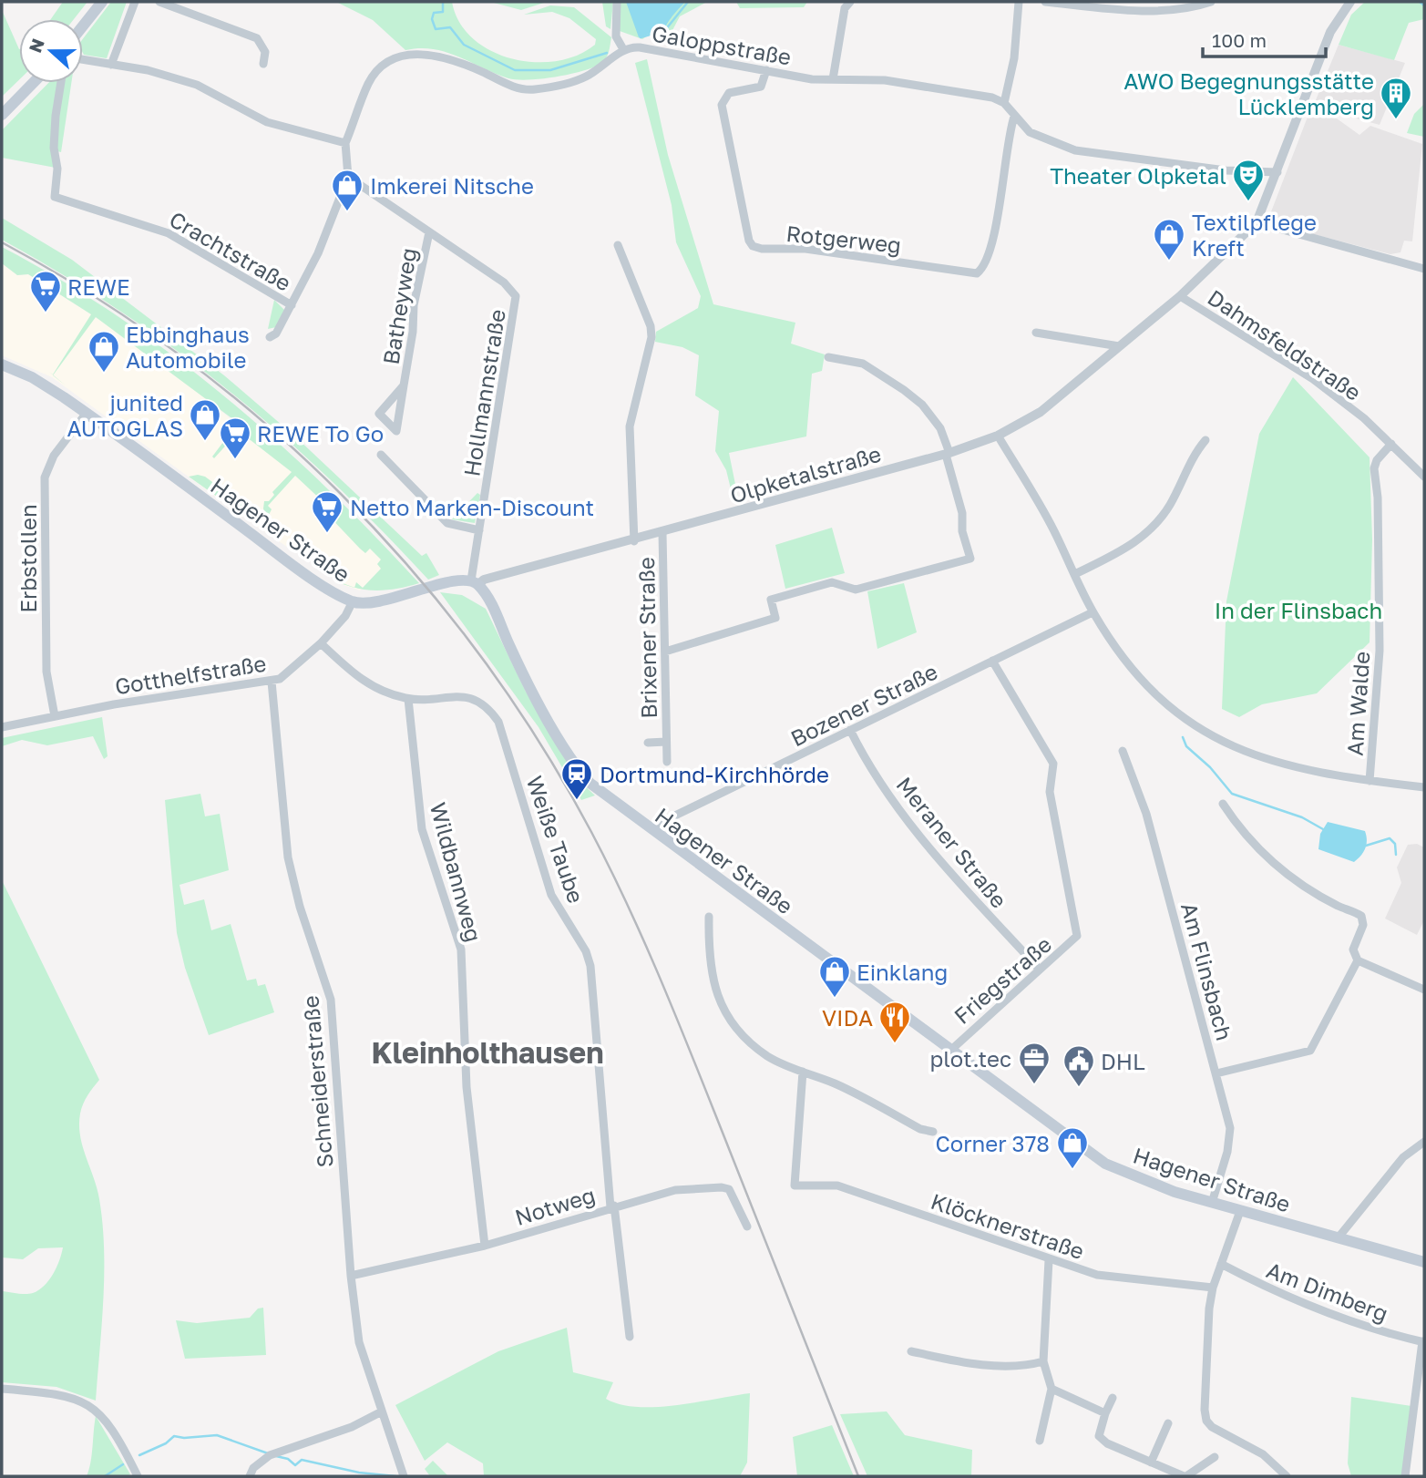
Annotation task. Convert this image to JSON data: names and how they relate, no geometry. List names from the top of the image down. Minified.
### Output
{"streets":{"main road":["Hagener Straße"],"street":["Galoppstraße","Rotgerweg","Crachtstraße","Batheyweg","Dahmsfeldstraße","Hollmannstraße","Olpketalstraße","Erbstollen","Brixener Straße","Gotthelfstraße","Am Walde","Bozener Straße","Weiße Taube","Meraner Straße","Wildbannweg","Am Flinsbach","Friegstraße","Schneiderstraße","Notweg","Klöcknerstraße","Am Dimberg"]},"crossings":[["Galoppstraße","Rotgerweg"],["Crachtstraße","Hollmannstraße"],["Batheyweg","Hollmannstraße"],["Dahmsfeldstraße","Olpketalstraße"],["Dahmsfeldstraße","Am Walde"],["Hollmannstraße","Olpketalstraße"],["Hollmannstraße","Hagener Straße"],["Olpketalstraße","Hagener Straße"],["Olpketalstraße","Brixener Straße"],["Hagener Straße","Erbstollen"],["Hagener Straße","Gotthelfstraße"],["Hagener Straße","Bozener Straße"],["Hagener Straße","Am Flinsbach"],["Hagener Straße","Friegstraße"],["Erbstollen","Gotthelfstraße"],["Gotthelfstraße","Weiße Taube"],["Gotthelfstraße","Schneiderstraße"],["Bozener Straße","Meraner Straße"],["Bozener Straße","Friegstraße"],["Weiße Taube","Wildbannweg"],["Weiße Taube","Notweg"],["Meraner Straße","Friegstraße"],["Wildbannweg","Notweg"],["Schneiderstraße","Notweg"]],"districts":["Kleinholthausen"],"parks":["In der Flinsbach"],"places":{"building":["AWO Begegnungsstätte Lücklemberg"],"theatre":["Theater Olpketal"],"shop":["Imkerei Nitsche","Textilpflege Kreft","Ebbinghaus Automobile","junited AUTOGLAS","Einklang","Corner 378"],"supermarket":["REWE","REWE To Go","Netto Marken-Discount"],"station":["Dortmund-Kirchhörde"],"restaurant":["VIDA"],"office":["plot.tec"],"public building":["DHL"]},"scale_bar":"100 m","north":"left"}
